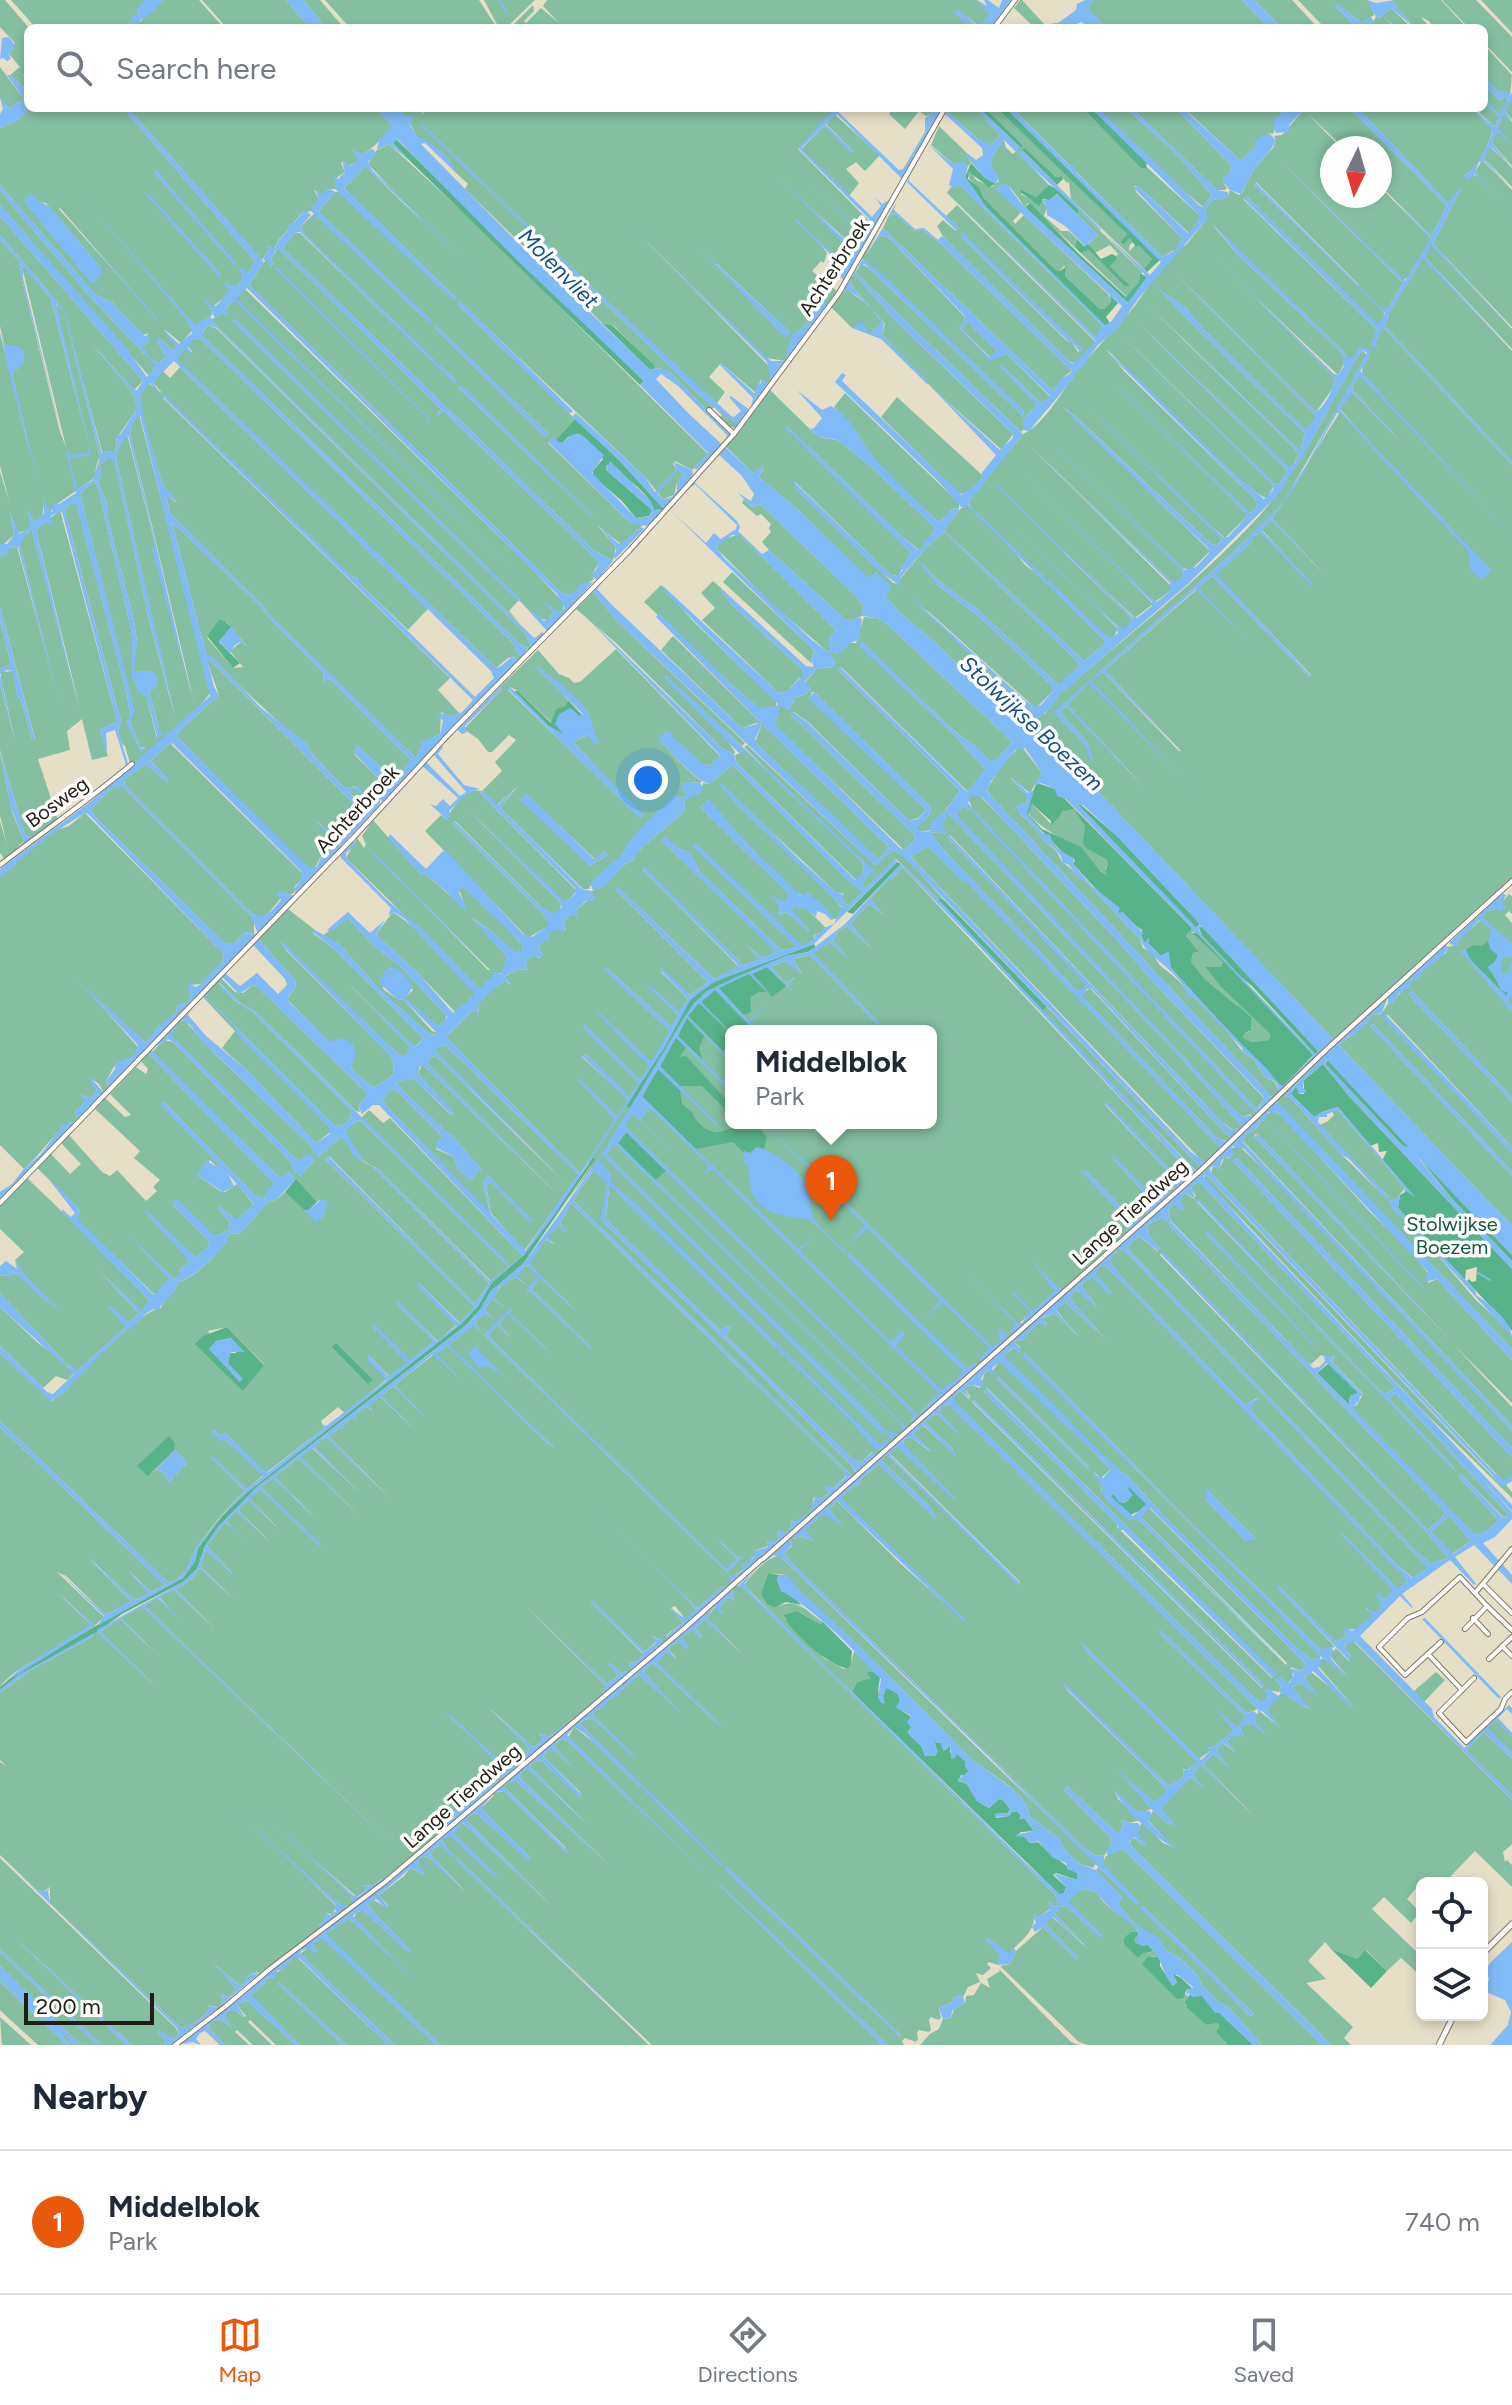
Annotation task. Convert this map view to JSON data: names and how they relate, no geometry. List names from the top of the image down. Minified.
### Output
{"streets":{"street":["Achterbroek","Bosweg","Lange Tiendweg"]},"water":["Molenvliet","Stolwijkse Boezem"],"parks":["Stolwijkse Boezem"],"scale_bar":"200 m","north":"bottom","page":{"search":"Search here","popup":["Middelblok","Park"],"pins":"1","scale":"200 m","heading":"Nearby","list":[{"mark":"1","name":"Middelblok","note":"Park","value":"740 m"}],"nav":["Map","Directions","Saved"]}}
